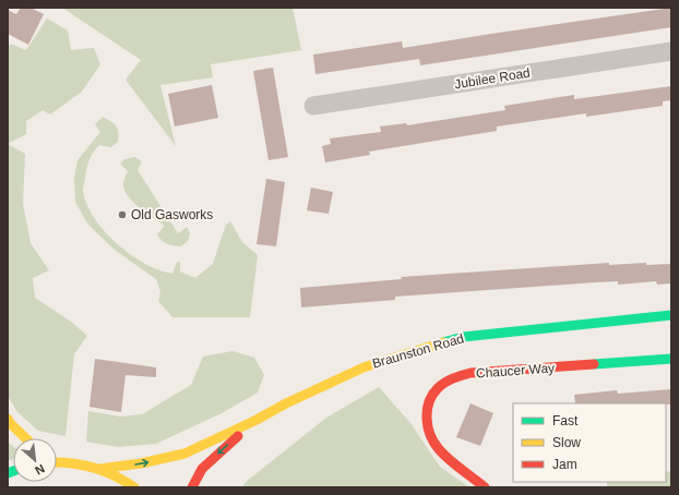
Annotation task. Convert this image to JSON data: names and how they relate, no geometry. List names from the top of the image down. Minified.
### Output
{"streets":{"main road":["Braunston Road","Chaucer Way"],"street":["Jubilee Road"]},"places":["Old Gasworks"],"legend":["Fast","Slow","Jam"],"north":"bottom right"}
